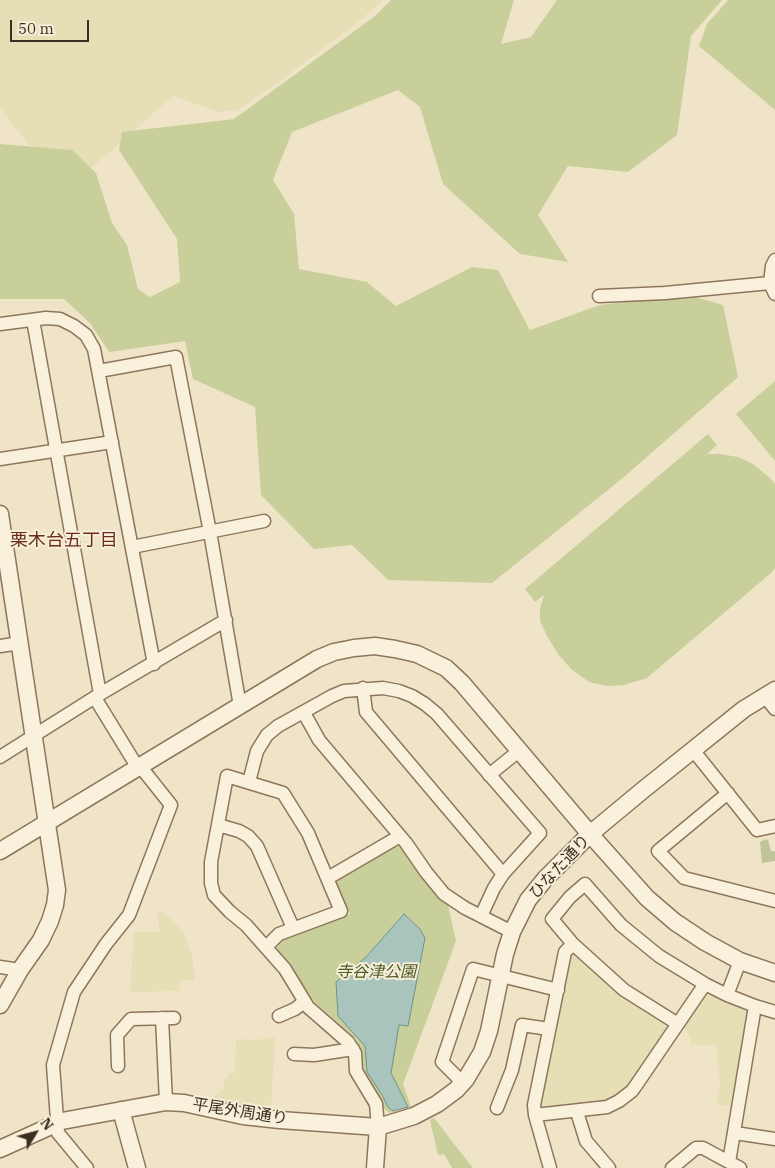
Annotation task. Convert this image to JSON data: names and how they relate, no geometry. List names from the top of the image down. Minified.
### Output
{"streets":{"street":["ひなた通り","平尾外周通り"]},"crossings":[["ひなた通り","平尾外周通り"]],"districts":["栗木台五丁目"],"parks":["寺谷津公園"],"scale_bar":"50 m","north":"top right"}
